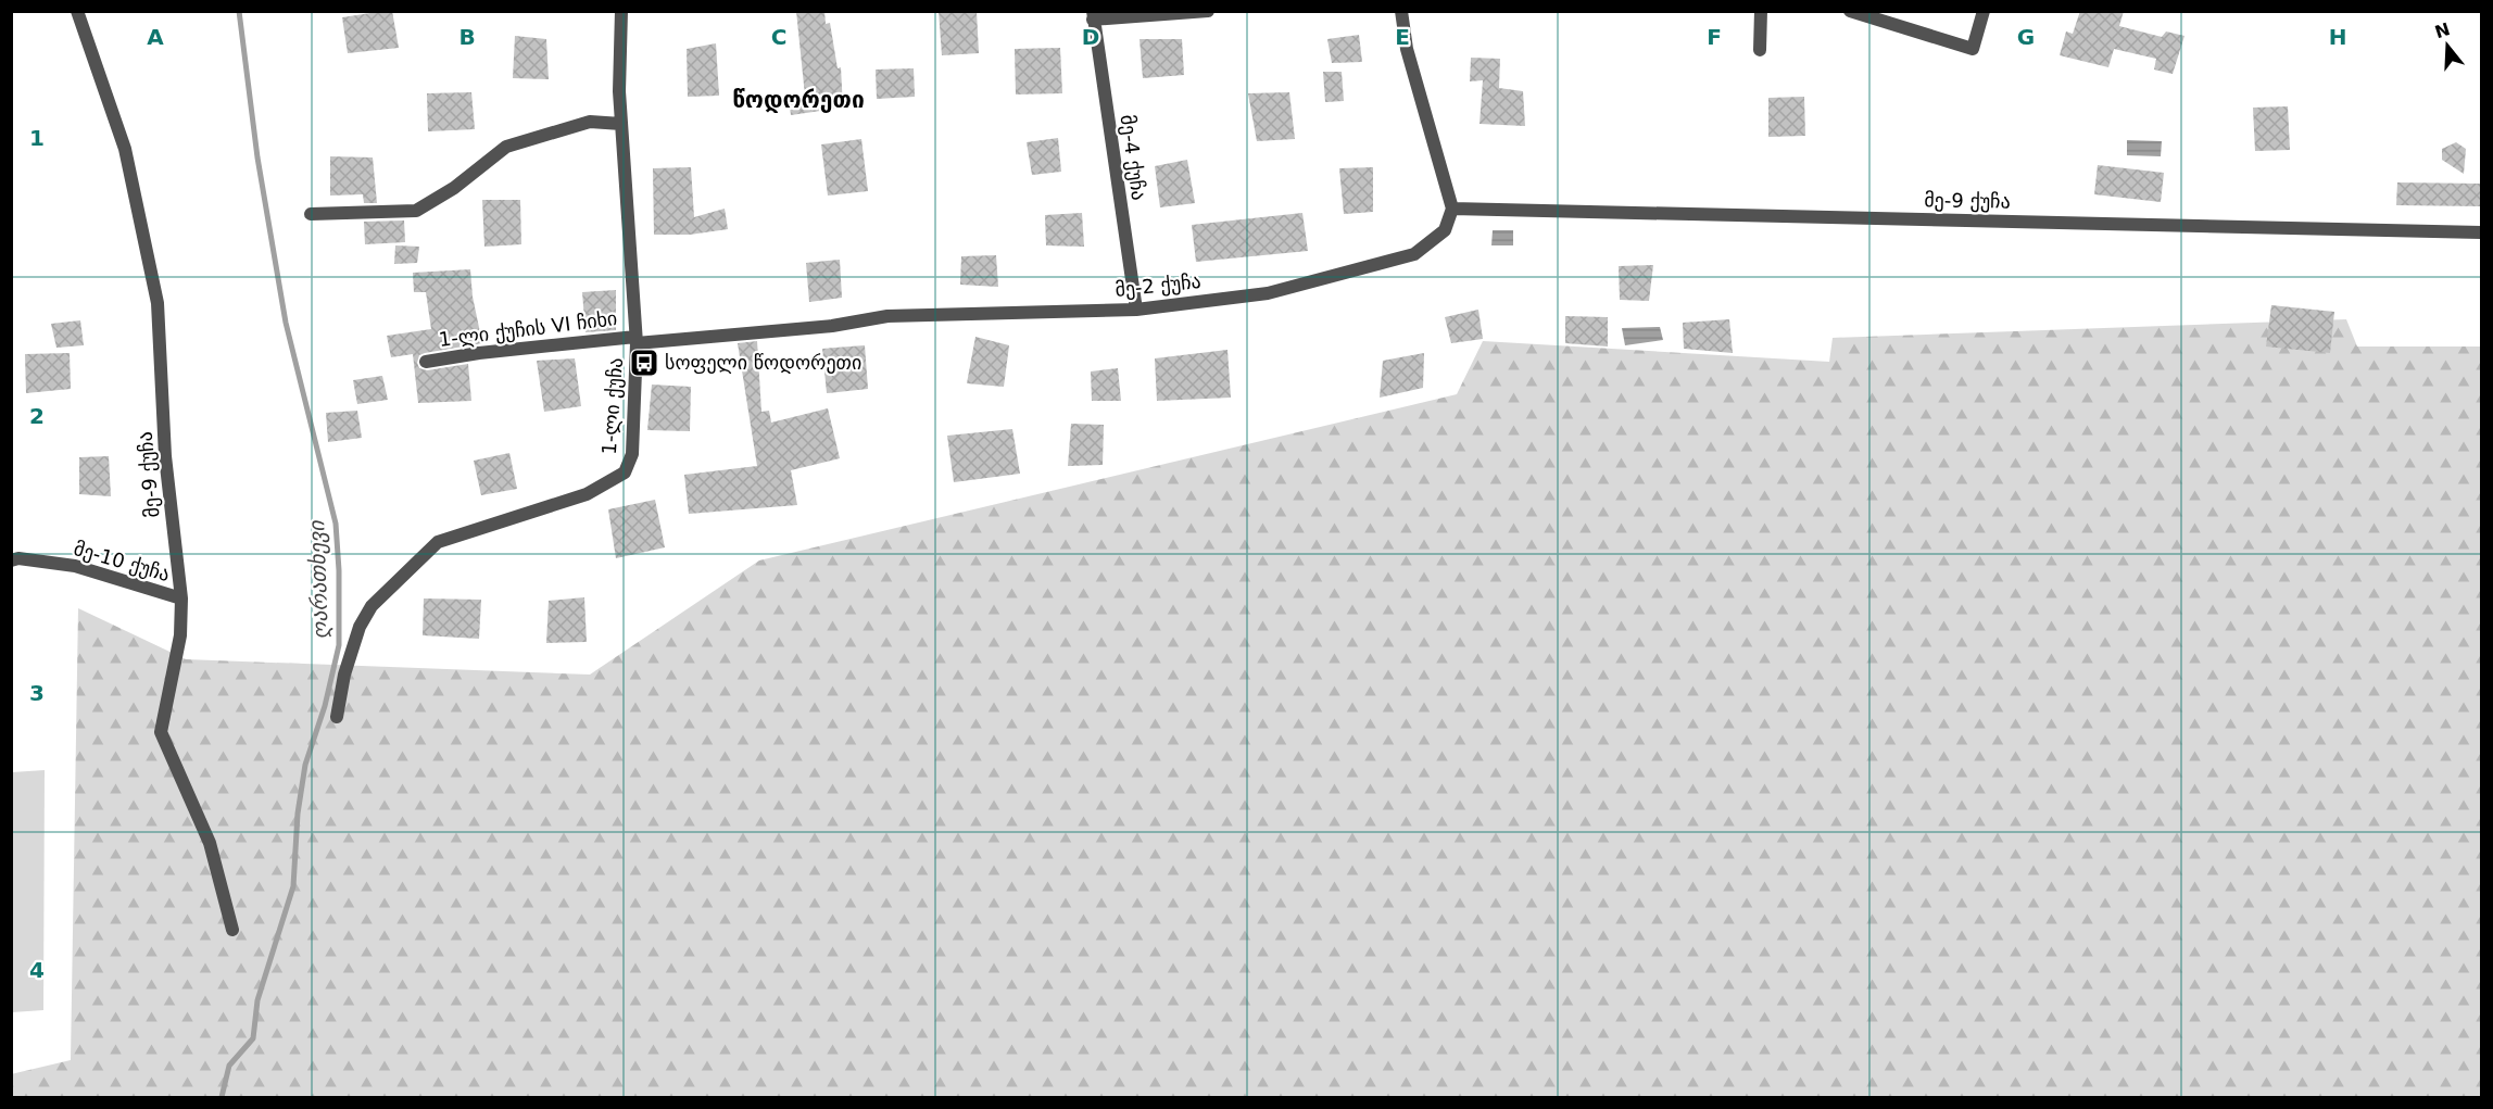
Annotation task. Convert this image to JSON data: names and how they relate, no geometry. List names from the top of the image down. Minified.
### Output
{"streets":{"street":["მე-4 ქუჩა","მე-9 ქუჩა","მე-2 ქუჩა","1-ლი ქუჩის VI ჩიხი","1-ლი ქუჩა","მე-10 ქუჩა"]},"crossings":[["მე-4 ქუჩა","მე-2 ქუჩა"],["მე-9 ქუჩა","მე-2 ქუჩა"],["მე-9 ქუჩა","მე-10 ქუჩა"],["მე-2 ქუჩა","1-ლი ქუჩის VI ჩიხი"],["მე-2 ქუჩა","1-ლი ქუჩა"],["1-ლი ქუჩის VI ჩიხი","1-ლი ქუჩა"]],"districts":["წოდორეთი"],"water":["ღარათხევი"],"places":{"bus stop":["სოფელი წოდორეთი"]},"north":"top","grid":{"columns":["A","B","C","D","E","F","G","H"],"rows":["1","2","3","4"]}}
